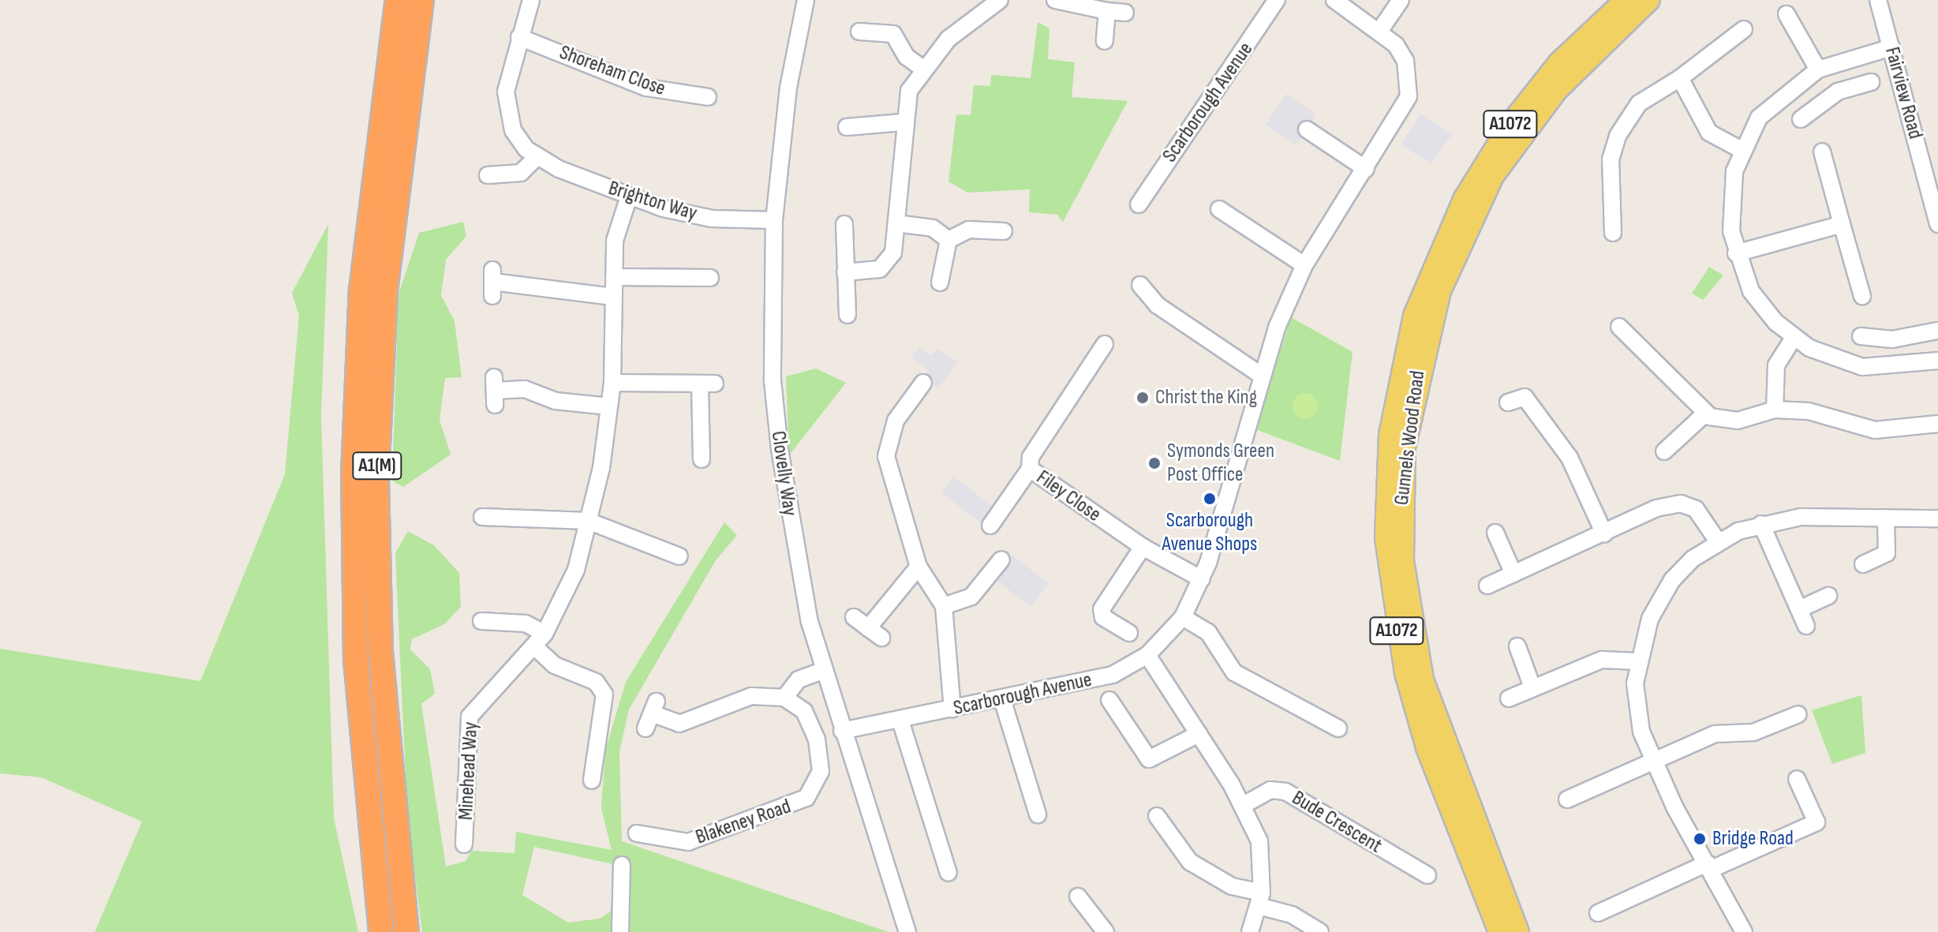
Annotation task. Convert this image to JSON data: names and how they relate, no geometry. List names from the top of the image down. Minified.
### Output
{"streets":{"highway":["A1(M)"],"main road":["A1072","Gunnels Wood Road"],"street":["Shoreham Close","Fairview Road","Scarborough Avenue","Brighton Way","Clovelly Way","Filey Close","Minehead Way","Blakeney Road","Bude Crescent"]},"crossings":[["Shoreham Close","Brighton Way"],["Scarborough Avenue","Clovelly Way"],["Scarborough Avenue","Filey Close"],["Brighton Way","Clovelly Way"],["Brighton Way","Minehead Way"]],"places":["Christ the King","Symonds Green Post Office","Scarborough Avenue Shops","Bridge Road"]}
